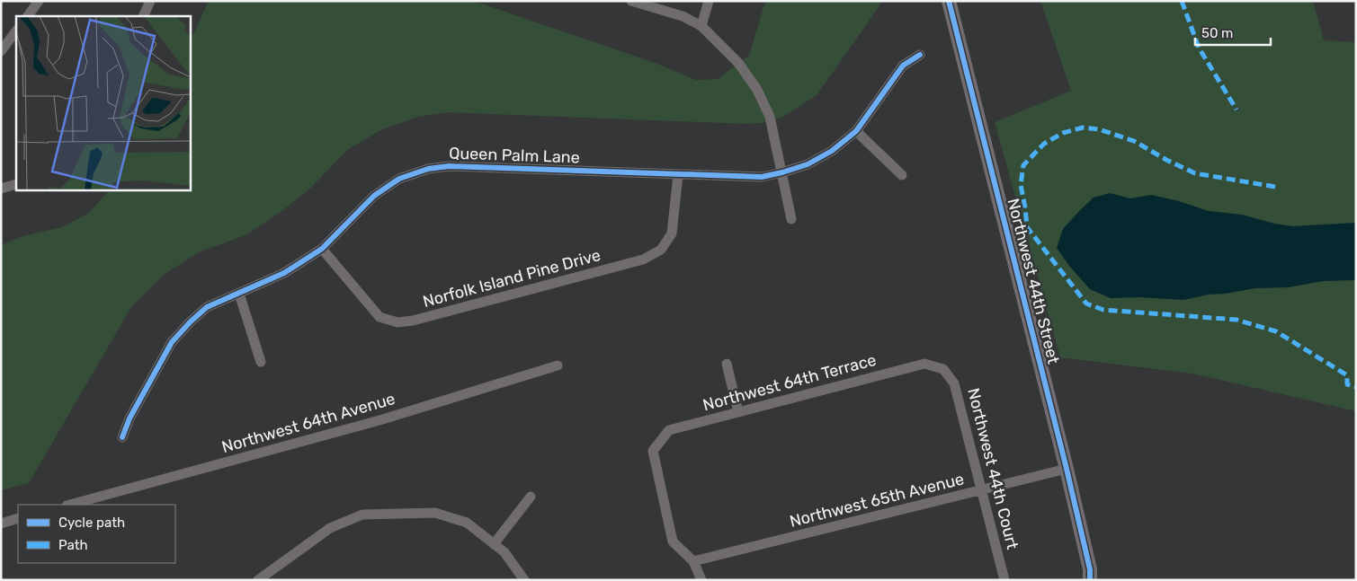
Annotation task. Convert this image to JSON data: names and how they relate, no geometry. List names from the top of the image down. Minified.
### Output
{"streets":{"street":["Queen Palm Lane","Norfolk Island Pine Drive","Northwest 44th Street","Northwest 64th Terrace","Northwest 64th Avenue","Northwest 44th Court","Northwest 65th Avenue"]},"crossings":[["Queen Palm Lane","Norfolk Island Pine Drive"],["Northwest 44th Street","Northwest 65th Avenue"],["Northwest 64th Terrace","Northwest 44th Court"],["Northwest 64th Terrace","Northwest 65th Avenue"],["Northwest 44th Court","Northwest 65th Avenue"]],"legend":["Cycle path","Path"],"scale_bar":"50 m"}
